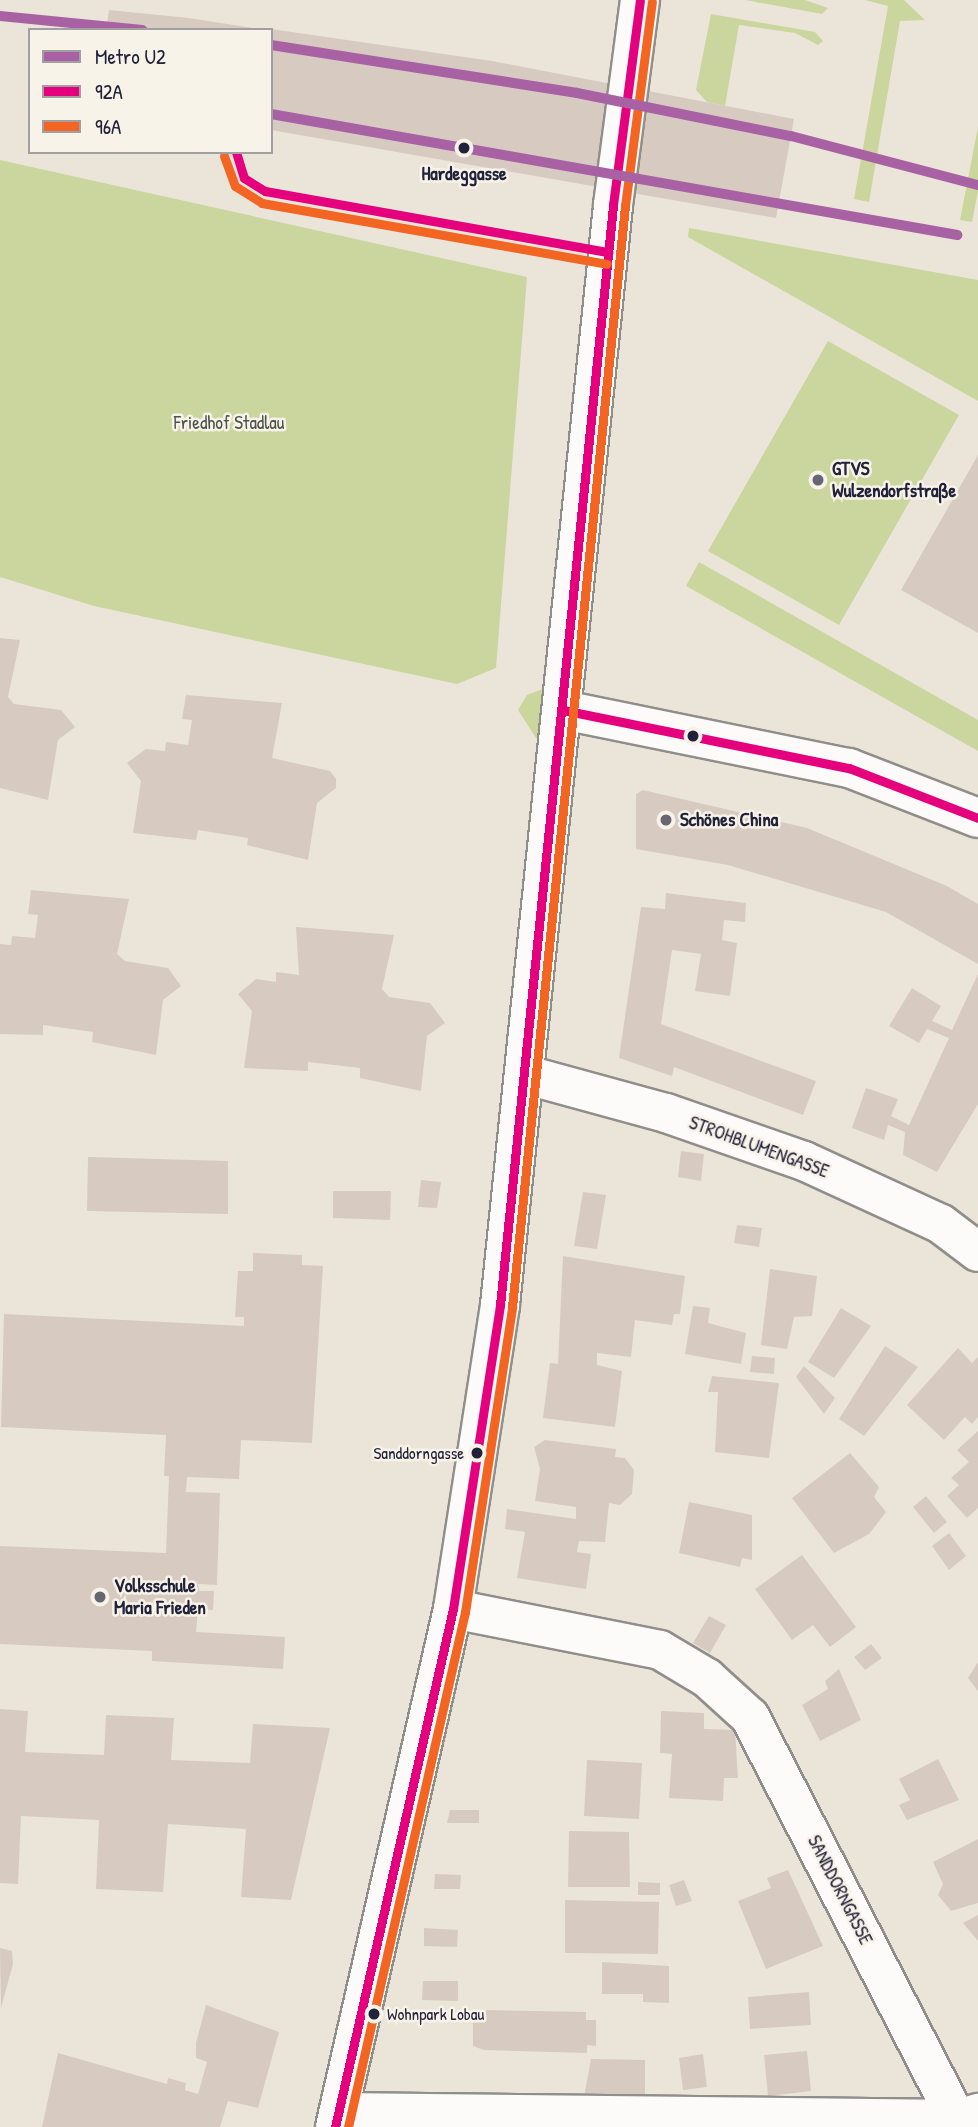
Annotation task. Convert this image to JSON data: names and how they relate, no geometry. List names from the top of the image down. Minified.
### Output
{"streets":{"street":["STROHBLUMENGASSE","SANDDORNGASSE"]},"parks":["Friedhof Stadlau"],"places":["Hardeggasse","GTVS Wulzendorfstraße","Schönes China","Sanddorngasse","Volksschule Maria Frieden","Wohnpark Lobau"],"lines":["transit line 92A","transit line 96A","metro line U2"],"legend":["Metro U2","92A","96A"]}
